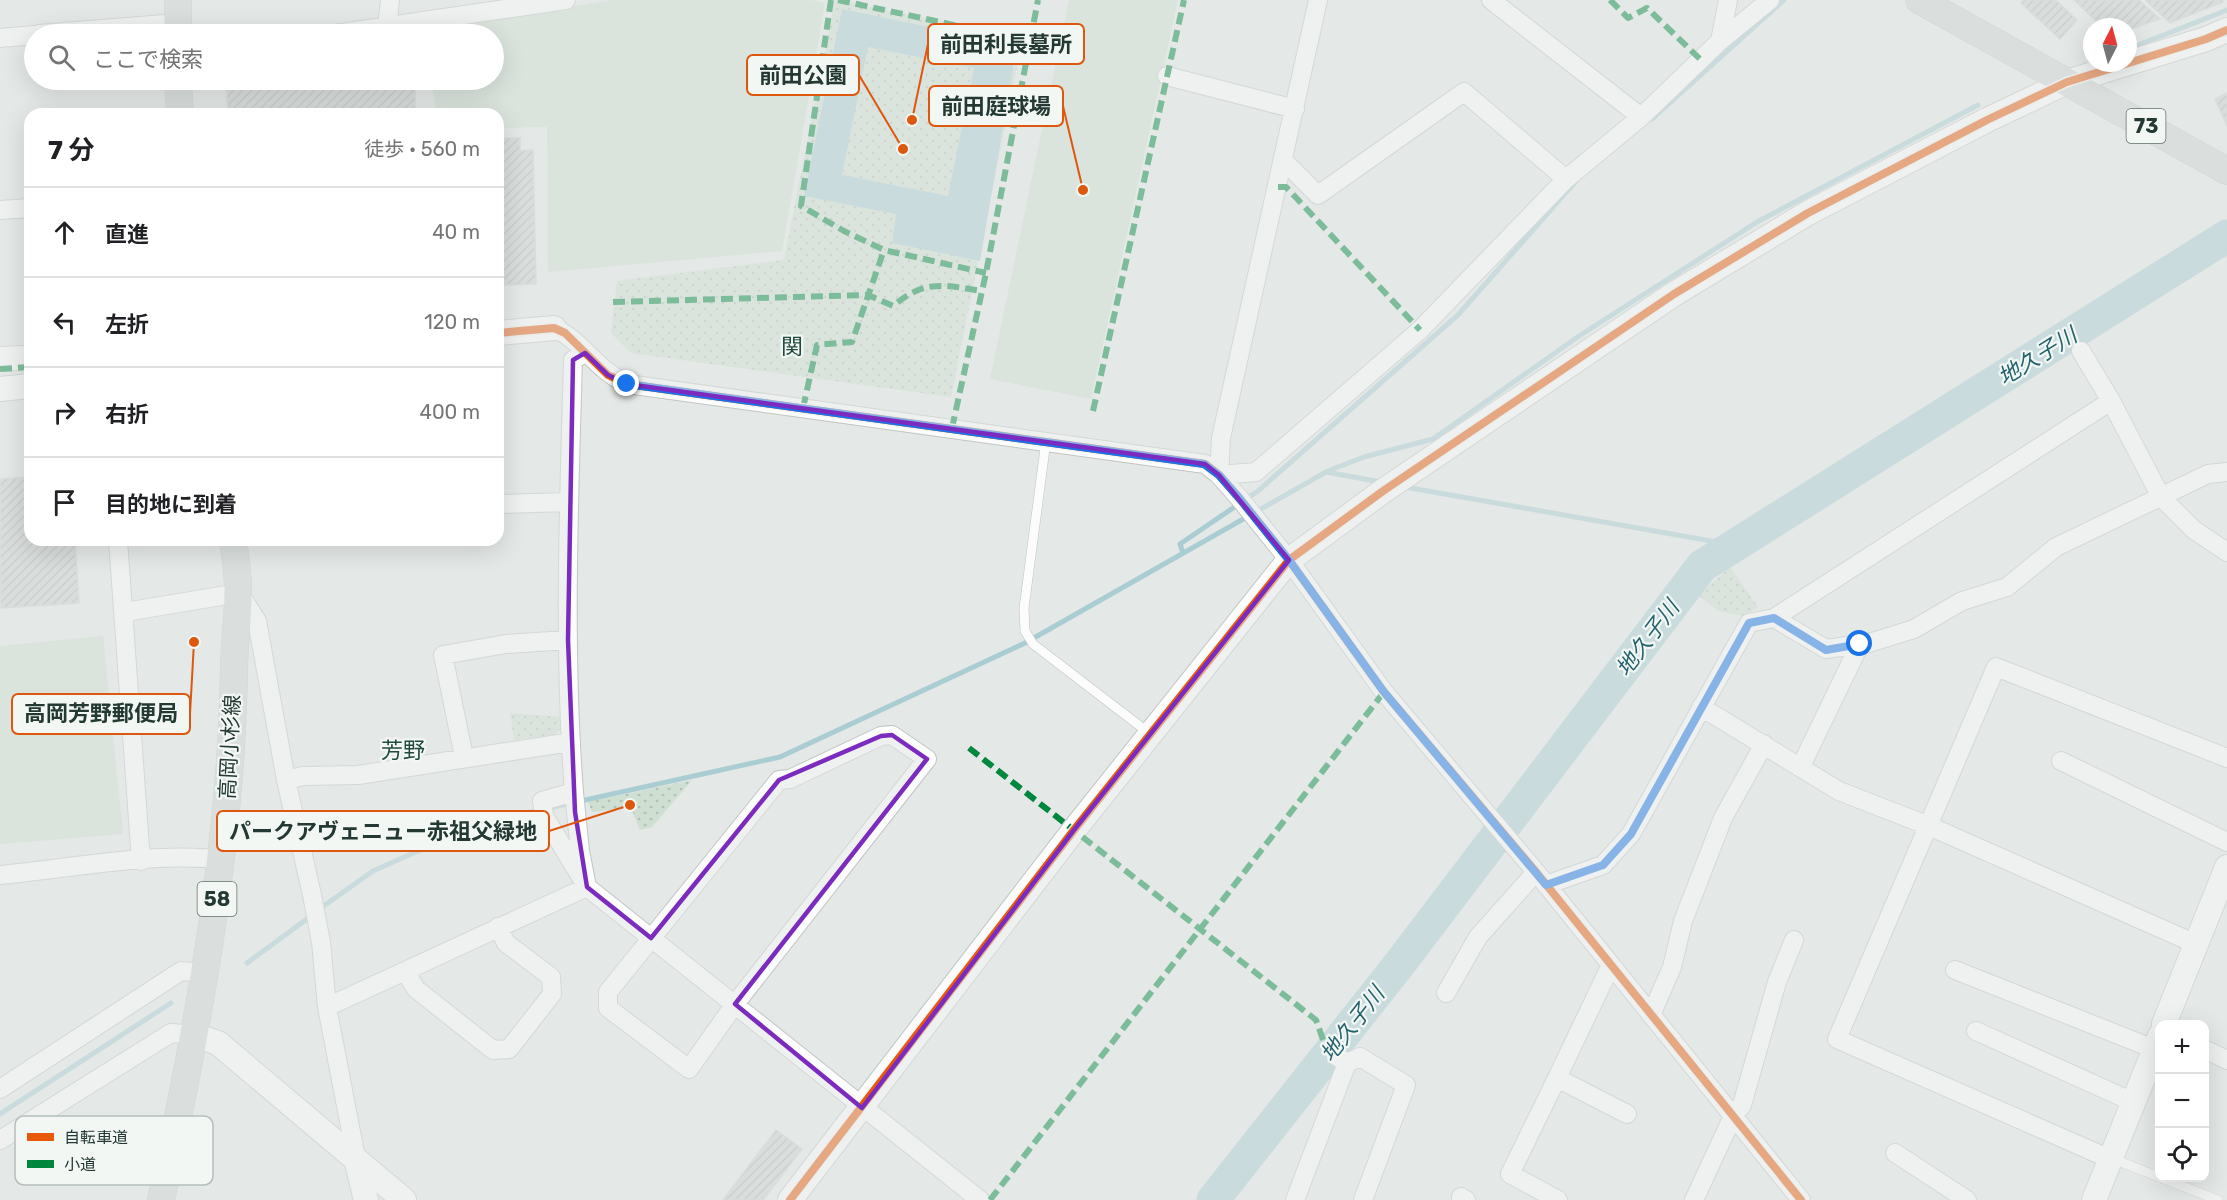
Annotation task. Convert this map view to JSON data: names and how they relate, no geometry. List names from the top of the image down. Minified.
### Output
{"streets":{"main road":["73","高岡小杉線","58"]},"districts":["関","芳野"],"water":["地久子川"],"places":["前田利長墓所","前田公園","前田庭球場","高岡芳野郵便局","パークアヴェニュー赤祖父緑地"],"legend":["自転車道","小道"],"north":"top","page":{"search":"ここで検索","heading":["7 分","徒歩 · 560 m"],"list":[["直進","40 m"],["左折","120 m"],["右折","400 m"],"目的地に到着"],"map_buttons":["+","−"]}}
